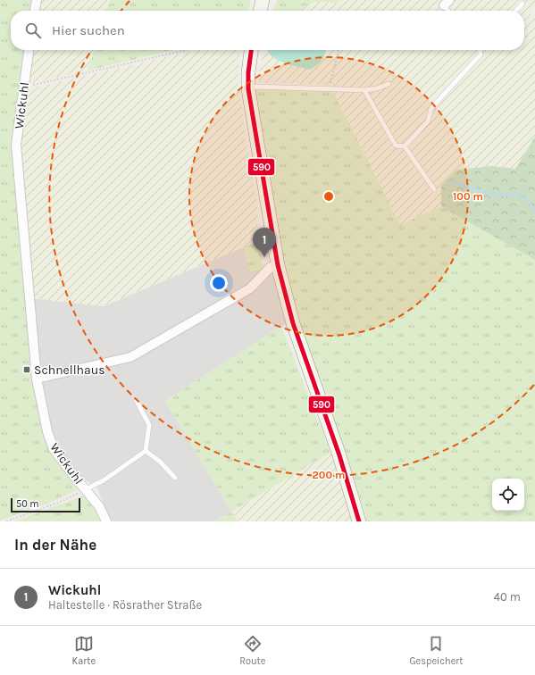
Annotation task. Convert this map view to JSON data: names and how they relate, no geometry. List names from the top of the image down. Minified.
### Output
{"streets":{"street":["Wickuhl"]},"places":{"transit":["Schnellhaus"]},"lines":["transit line 590"],"scale_bar":"50 m","page":{"search":"Hier suchen","pins":"1","scale":"50 m","heading":"In der Nähe","list":[{"mark":"1","name":"Wickuhl","note":"Haltestelle · Rösrather Straße","value":"40 m"}],"nav":["Karte","Route","Gespeichert"]},"rings":["100 m","200 m"]}
